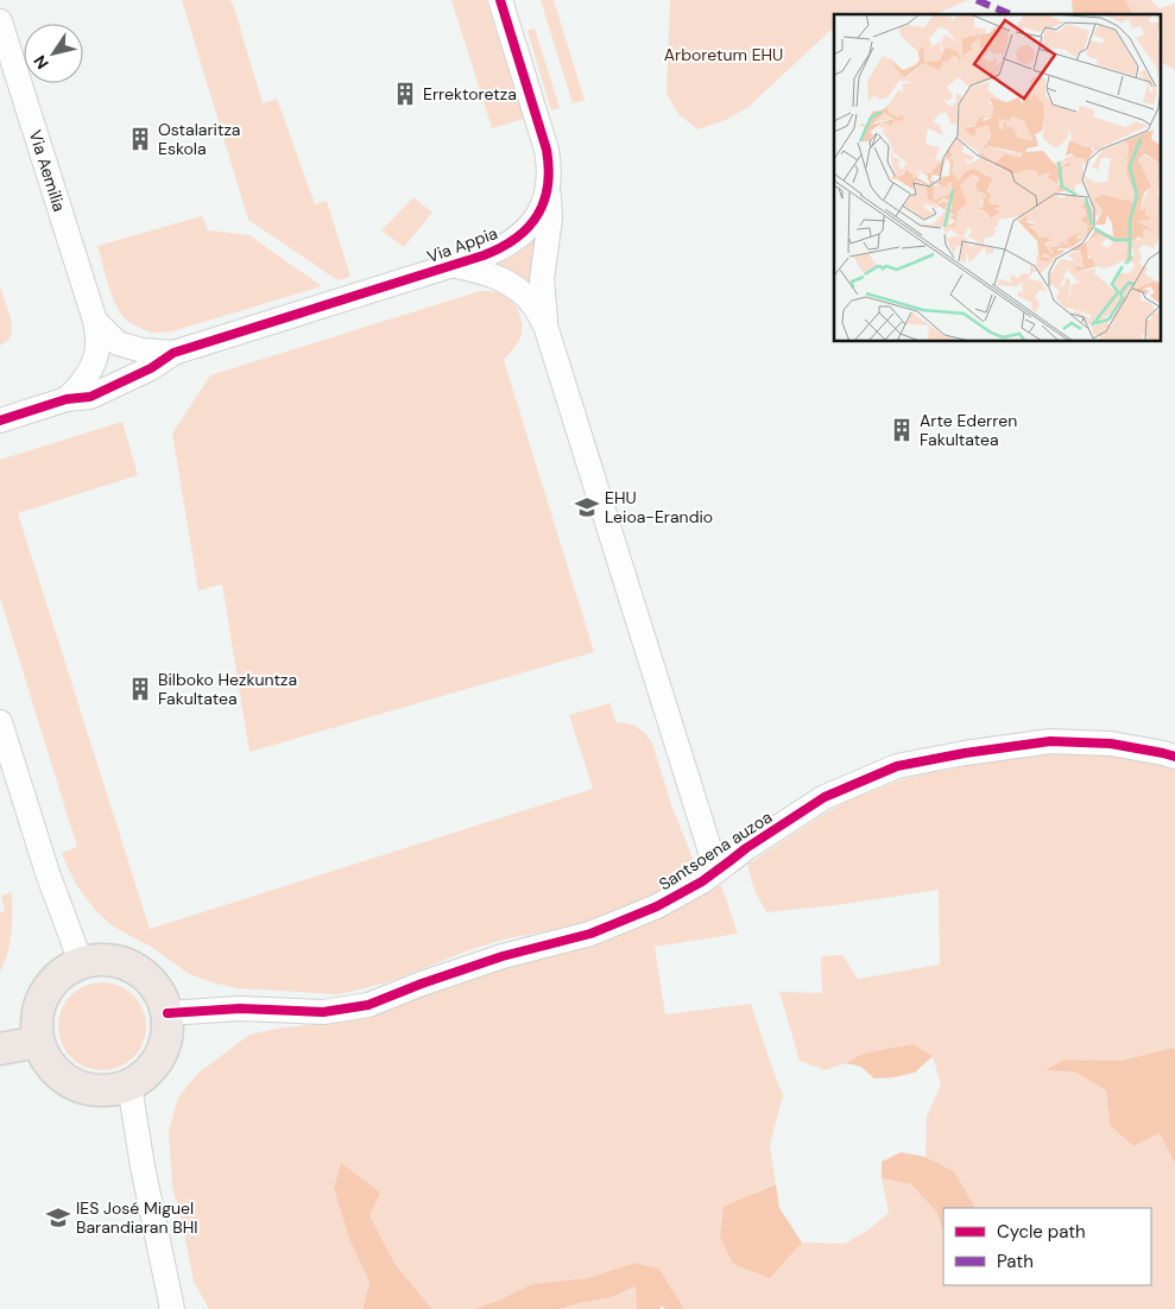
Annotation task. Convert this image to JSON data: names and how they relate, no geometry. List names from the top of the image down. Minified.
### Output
{"streets":{"street":["Via Aemilia","Via Appia","Santsoena auzoa"]},"parks":["Arboretum EHU"],"places":{"building":["Errektoretza","Ostalaritza Eskola","Arte Ederren Fakultatea","Bilboko Hezkuntza Fakultatea"],"school or university":["EHU Leioa-Erandio","IES José Miguel Barandiaran BHI"]},"legend":["Cycle path","Path"],"north":"bottom left"}
